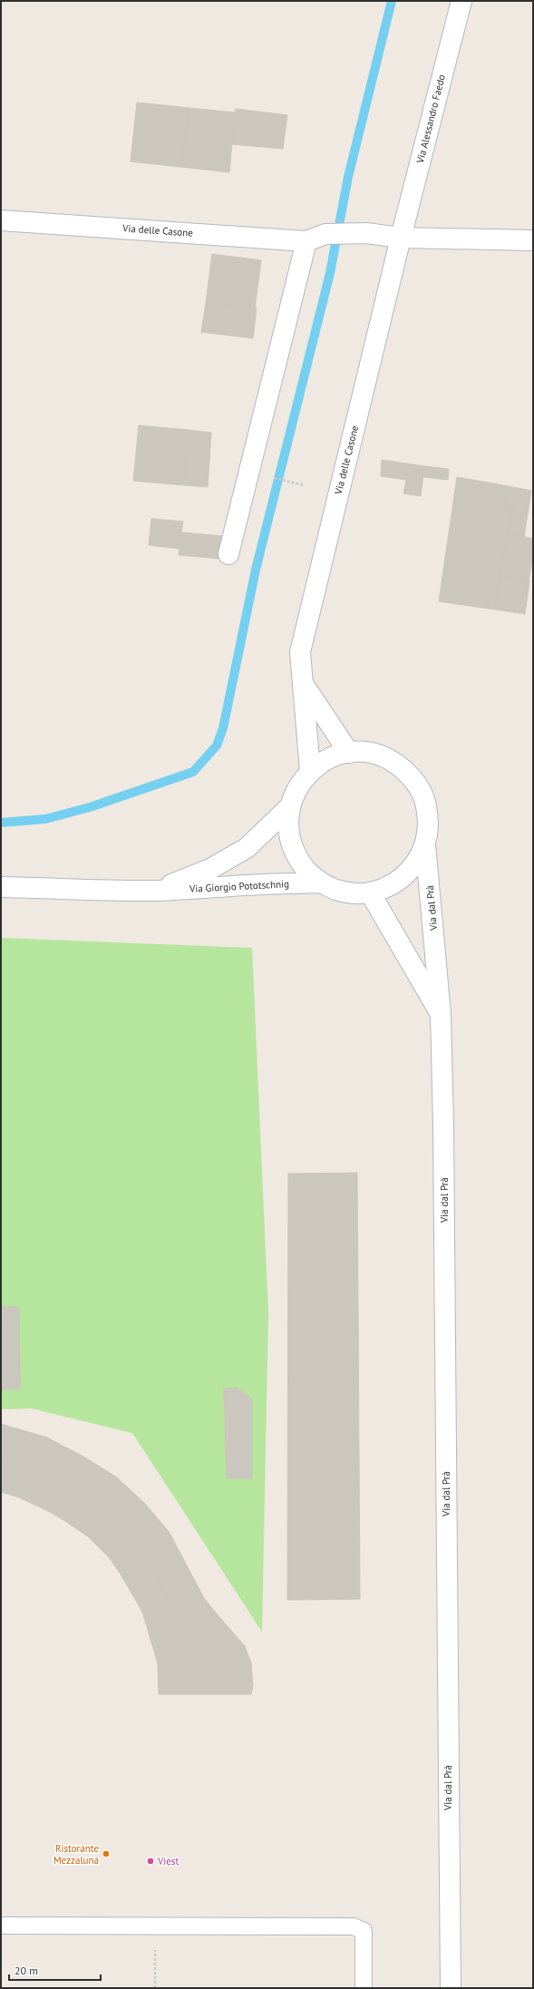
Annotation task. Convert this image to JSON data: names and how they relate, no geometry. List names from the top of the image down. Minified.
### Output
{"streets":{"street":["Via Alessandro Faedo","Via delle Casone","Via Giorgio Pototschnig","Via dal Prà"]},"crossings":[["Via Alessandro Faedo","Via delle Casone"]],"places":["Ristorante Mezzaluna","Viest"],"scale_bar":"20 m"}
